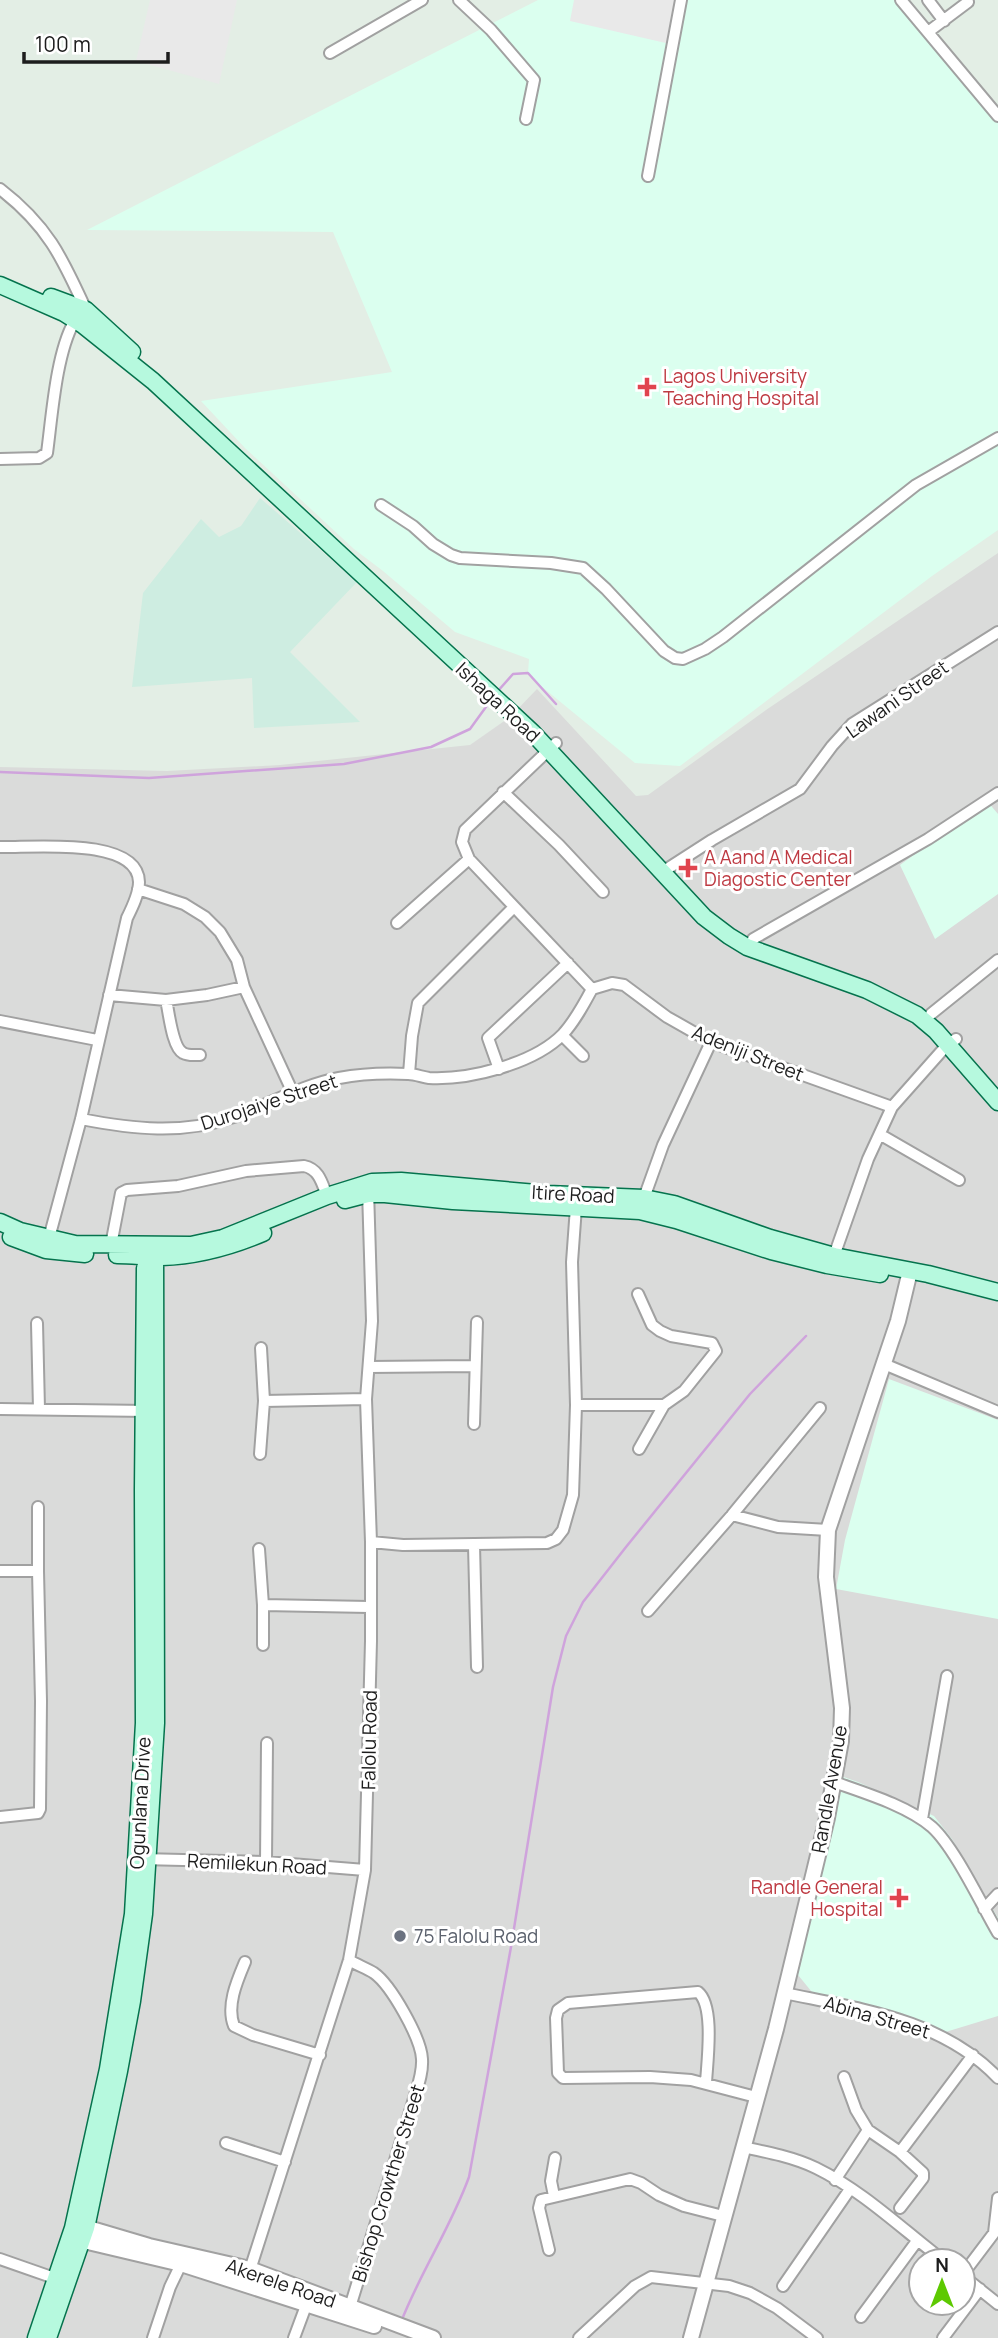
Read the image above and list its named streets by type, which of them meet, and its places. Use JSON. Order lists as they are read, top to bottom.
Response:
{
  "streets": {
    "main road": ["Ishaga Road", "Itire Road", "Ogunlana Drive"],
    "street": [
      "Lawani Street",
      "Adeniji Street",
      "Durojaiye Street",
      "Falolu Road",
      "Randle Avenue",
      "Remilekun Road",
      "Abina Street",
      "Bishop Crowther Street",
      "Akerele Road"
    ]
  },
  "crossings": [
    ["Lawani Street", "Ishaga Road"],
    ["Adeniji Street", "Durojaiye Street"],
    ["Itire Road", "Falolu Road"],
    ["Itire Road", "Randle Avenue"],
    ["Itire Road", "Ogunlana Drive"],
    ["Falolu Road", "Remilekun Road"],
    ["Falolu Road", "Bishop Crowther Street"],
    ["Falolu Road", "Akerele Road"],
    ["Randle Avenue", "Abina Street"],
    ["Ogunlana Drive", "Remilekun Road"],
    ["Ogunlana Drive", "Akerele Road"],
    ["Bishop Crowther Street", "Akerele Road"]
  ],
  "places": {
    "health": ["Lagos University Teaching Hospital", "A Aand A Medical Diagostic Center", "Randle General Hospital"],
    "other": ["75 Falolu Road"]
  },
  "scale_bar": "100 m",
  "north": "top"
}
